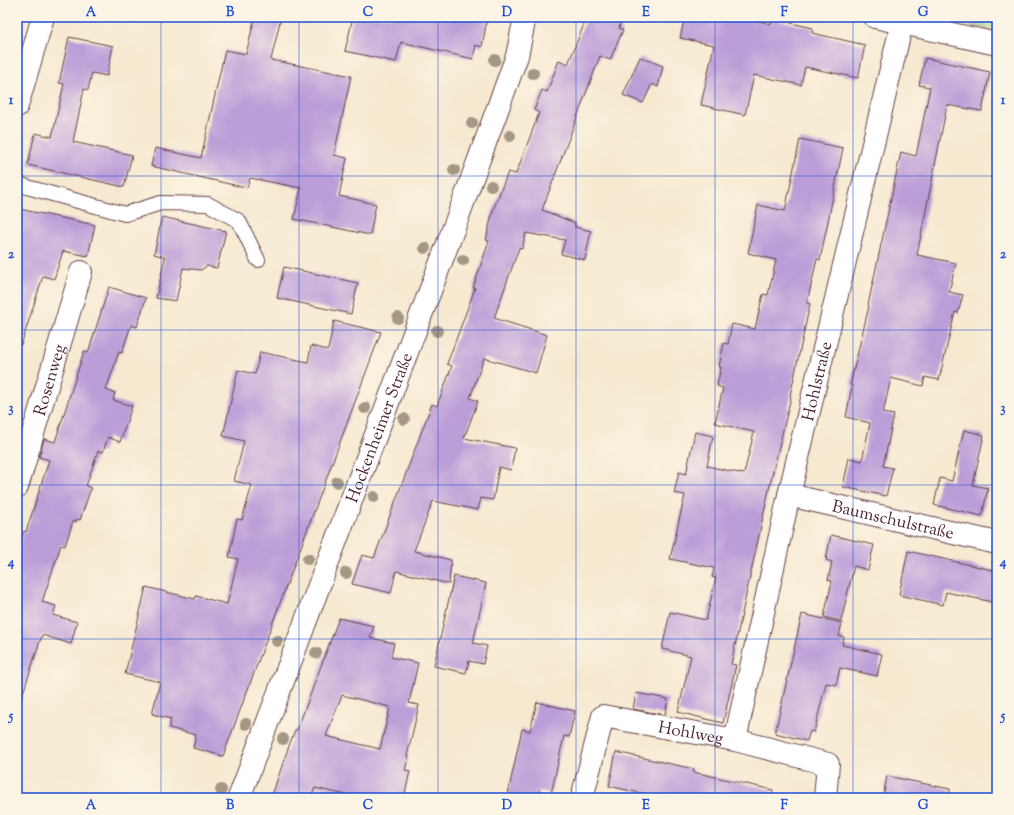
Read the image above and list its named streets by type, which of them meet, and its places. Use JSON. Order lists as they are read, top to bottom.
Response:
{
  "streets": {
    "street": [
      "Rosenweg",
      "Hohlstraße",
      "Hockenheimer Straße",
      "Baumschulstraße",
      "Hohlweg"
    ]
  },
  "crossings": [
    ["Hohlstraße", "Baumschulstraße"],
    ["Hohlstraße", "Hohlweg"]
  ],
  "grid": {
    "columns": [
      "A",
      "B",
      "C",
      "D",
      "E",
      "F",
      "G"
    ],
    "rows": [
      "1",
      "2",
      "3",
      "4",
      "5"
    ]
  }
}
